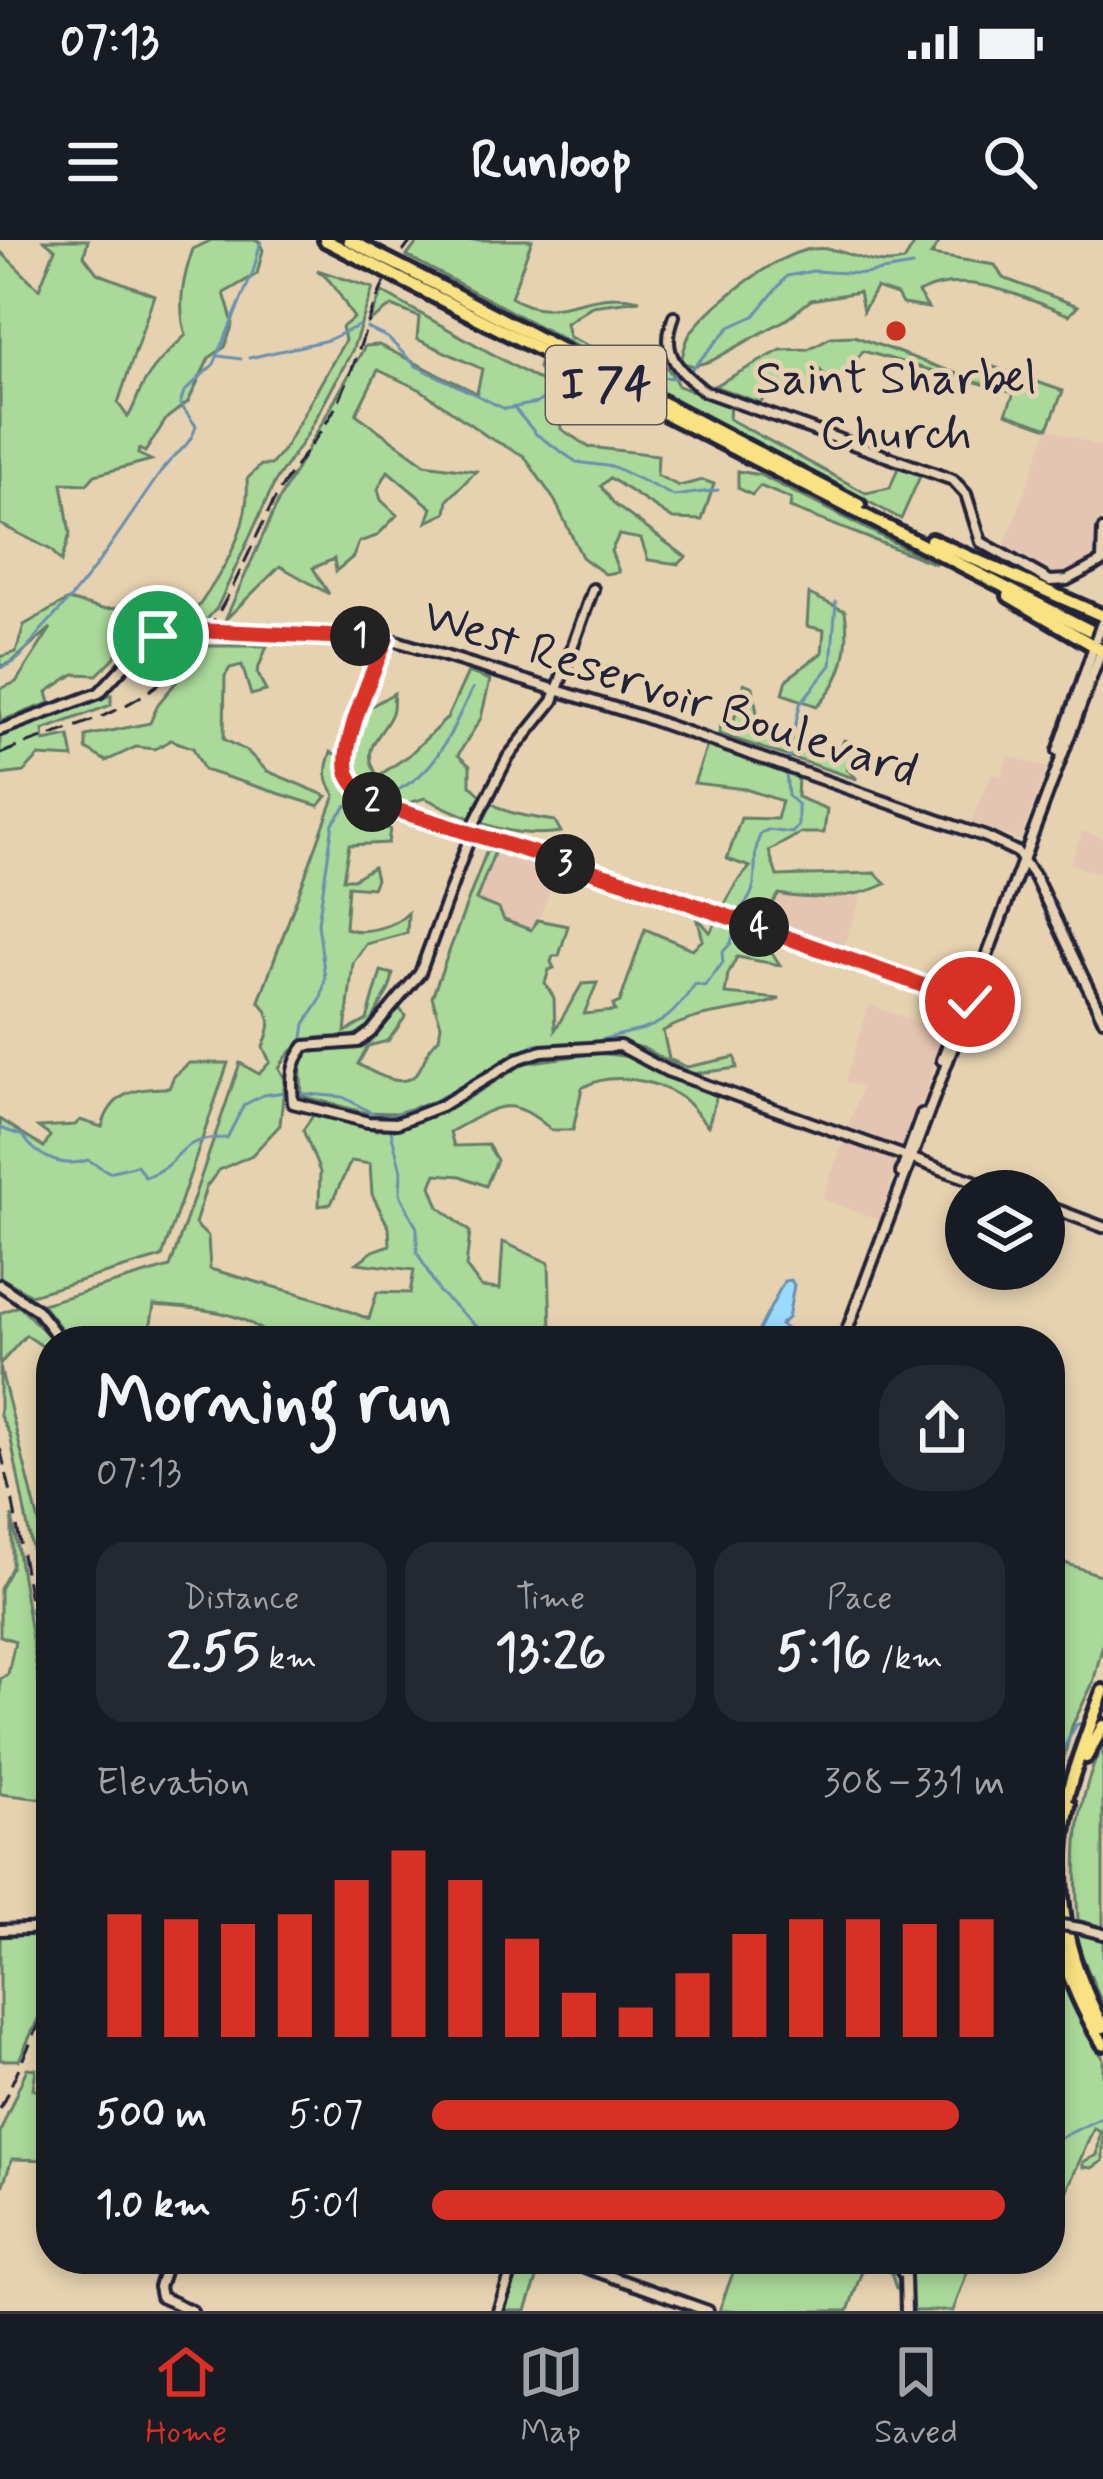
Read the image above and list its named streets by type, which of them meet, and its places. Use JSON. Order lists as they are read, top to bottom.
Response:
{
  "streets": {
    "highway": ["I 74"],
    "street": ["West Reservoir Boulevard"]
  },
  "places": ["Saint Sharbel Church"],
  "page": {
    "status": "07:13",
    "header": "Runloop",
    "pins": [
      "1",
      "2",
      "3",
      "4"
    ],
    "heading": ["Morning run", "07:13"],
    "stats": [
      ["Distance", "2.55 km"],
      ["Time", "13:26"],
      ["Pace", "5:16 /km"]
    ],
    "chart": ["Elevation", "308–331 m"],
    "list": [
      {
        "name": "500 m",
        "note": "5:07"
      },
      {
        "name": "1.0 km",
        "note": "5:01"
      }
    ],
    "tabs": ["Home", "Map", "Saved"]
  }
}
